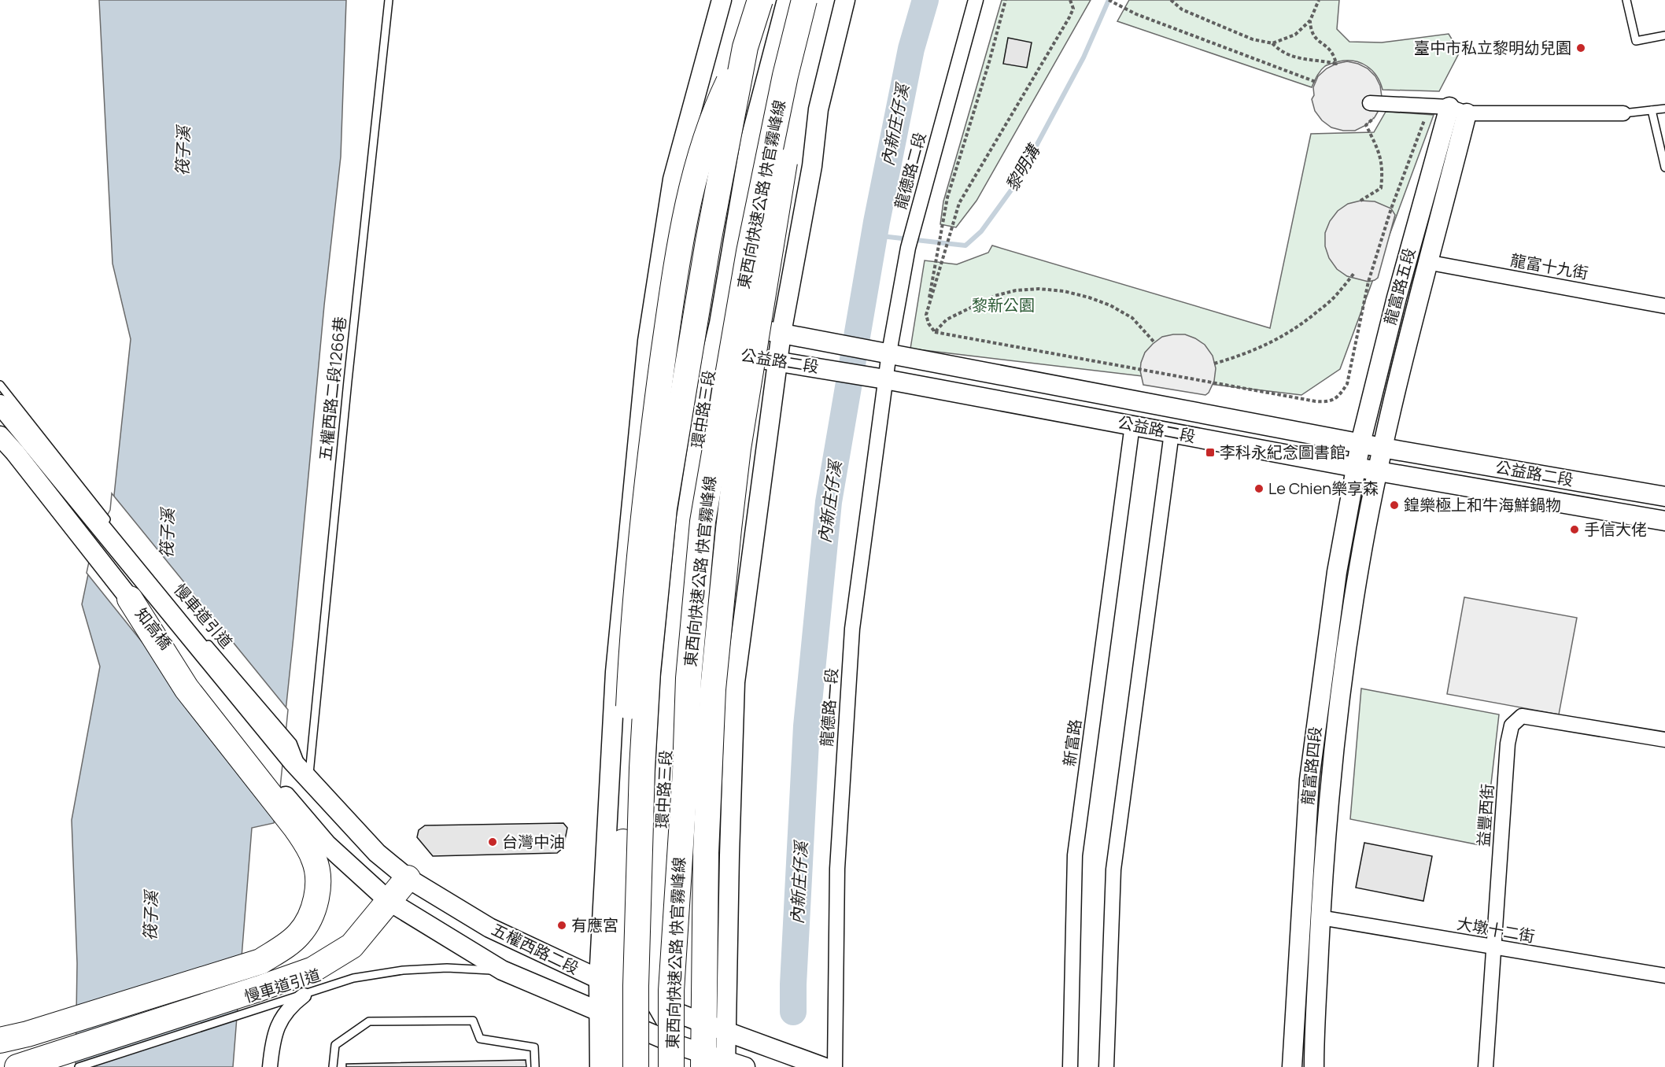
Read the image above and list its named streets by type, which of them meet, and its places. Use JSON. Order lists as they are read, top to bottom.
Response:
{
  "streets": {
    "highway": ["東西向快速公路 快官霧峰線"],
    "street": [
      "龍德路二段",
      "龍富十九街",
      "龍富路五段",
      "公益路二段",
      "環中路三段",
      "知高橋",
      "龍德路一段",
      "新富路",
      "龍富路四段",
      "益豐西街",
      "大墩十二街",
      "五權西路二段"
    ],
    "lane": ["五權西路二段1266巷", "慢車道引道"]
  },
  "crossings": [
    ["龍德路二段", "公益路二段"],
    ["龍德路二段", "龍德路一段"],
    ["東西向快速公路 快官霧峰線", "五權西路二段"],
    ["龍富十九街", "龍富路五段"],
    ["龍富路五段", "公益路二段"],
    ["龍富路五段", "龍富路四段"],
    ["公益路二段", "環中路三段"],
    ["公益路二段", "龍德路一段"],
    ["公益路二段", "新富路"],
    ["公益路二段", "龍富路四段"],
    ["五權西路二段1266巷", "五權西路二段"],
    ["環中路三段", "五權西路二段"],
    ["慢車道引道", "知高橋"],
    ["慢車道引道", "五權西路二段"],
    ["知高橋", "五權西路二段"],
    ["龍富路四段", "大墩十二街"],
    ["益豐西街", "大墩十二街"]
  ],
  "water": ["內新庄仔溪", "筏子溪", "黎明溝"],
  "parks": ["黎新公園"],
  "places": {
    "other": [
      "臺中市私立黎明幼兒園",
      "Le Chien樂享森",
      "鍠樂極上和牛海鮮鍋物",
      "手信大佬",
      "台灣中油",
      "有應宮"
    ],
    "transit": ["李科永紀念圖書館"]
  }
}
